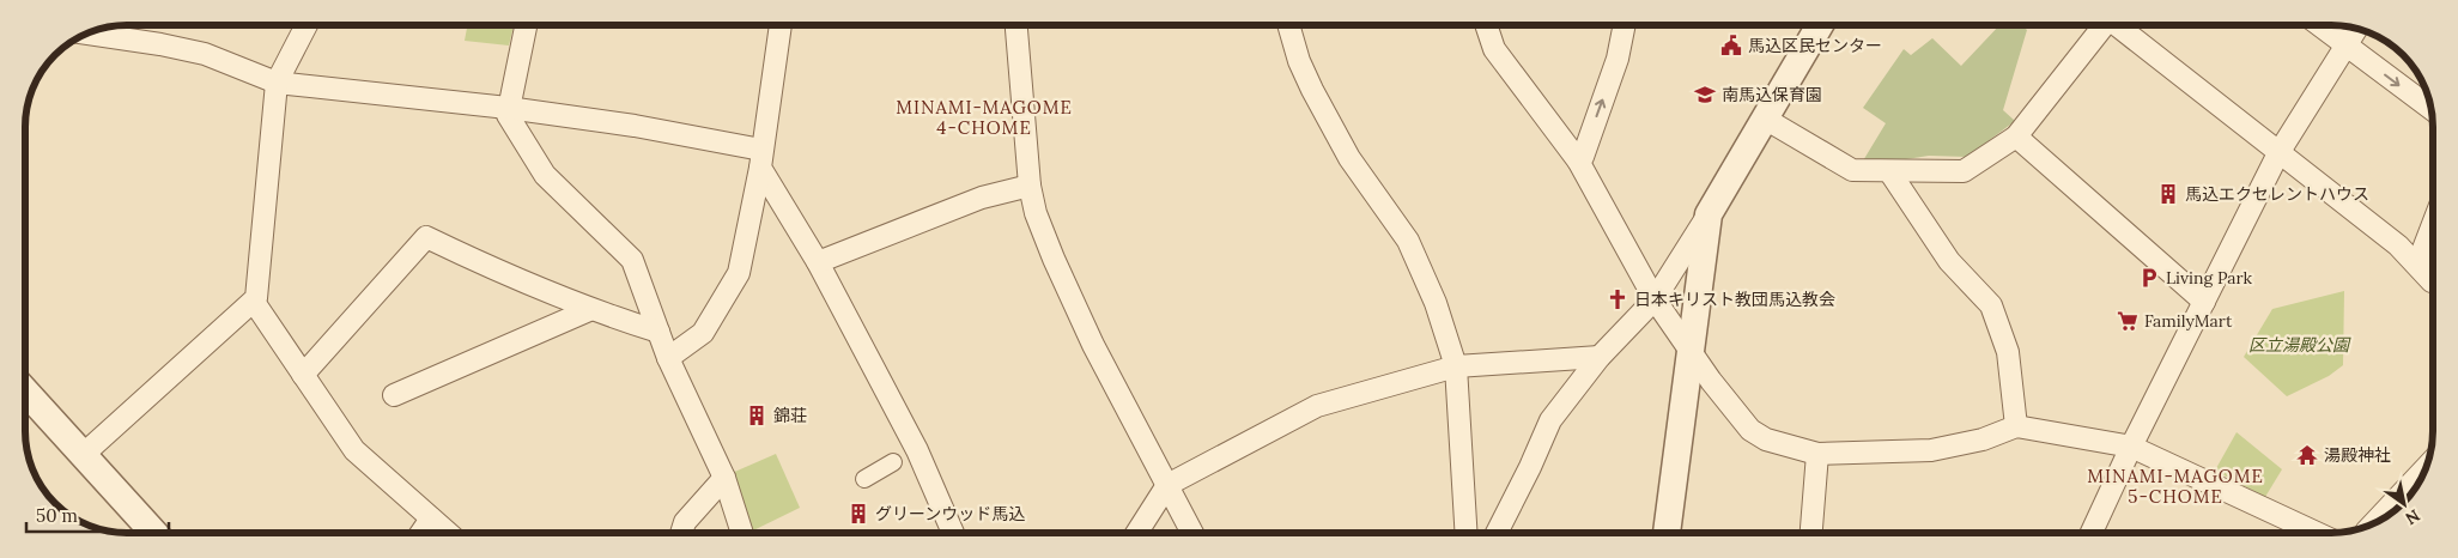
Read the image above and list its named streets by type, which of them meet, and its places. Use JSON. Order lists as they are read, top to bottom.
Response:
{
  "districts": ["MINAMI-MAGOME 4-CHOME", "MINAMI-MAGOME 5-CHOME"],
  "parks": ["区立湯殿公園"],
  "places": {
    "public building": ["馬込区民センター"],
    "school or university": ["南馬込保育園"],
    "building": ["馬込エクセレントハウス", "錦荘", "グリーンウッド馬込"],
    "parking": ["Living Park"],
    "church": ["日本キリスト教団馬込教会"],
    "supermarket": ["FamilyMart"],
    "temple": ["湯殿神社"]
  },
  "scale_bar": "50 m",
  "north": "bottom right"
}
